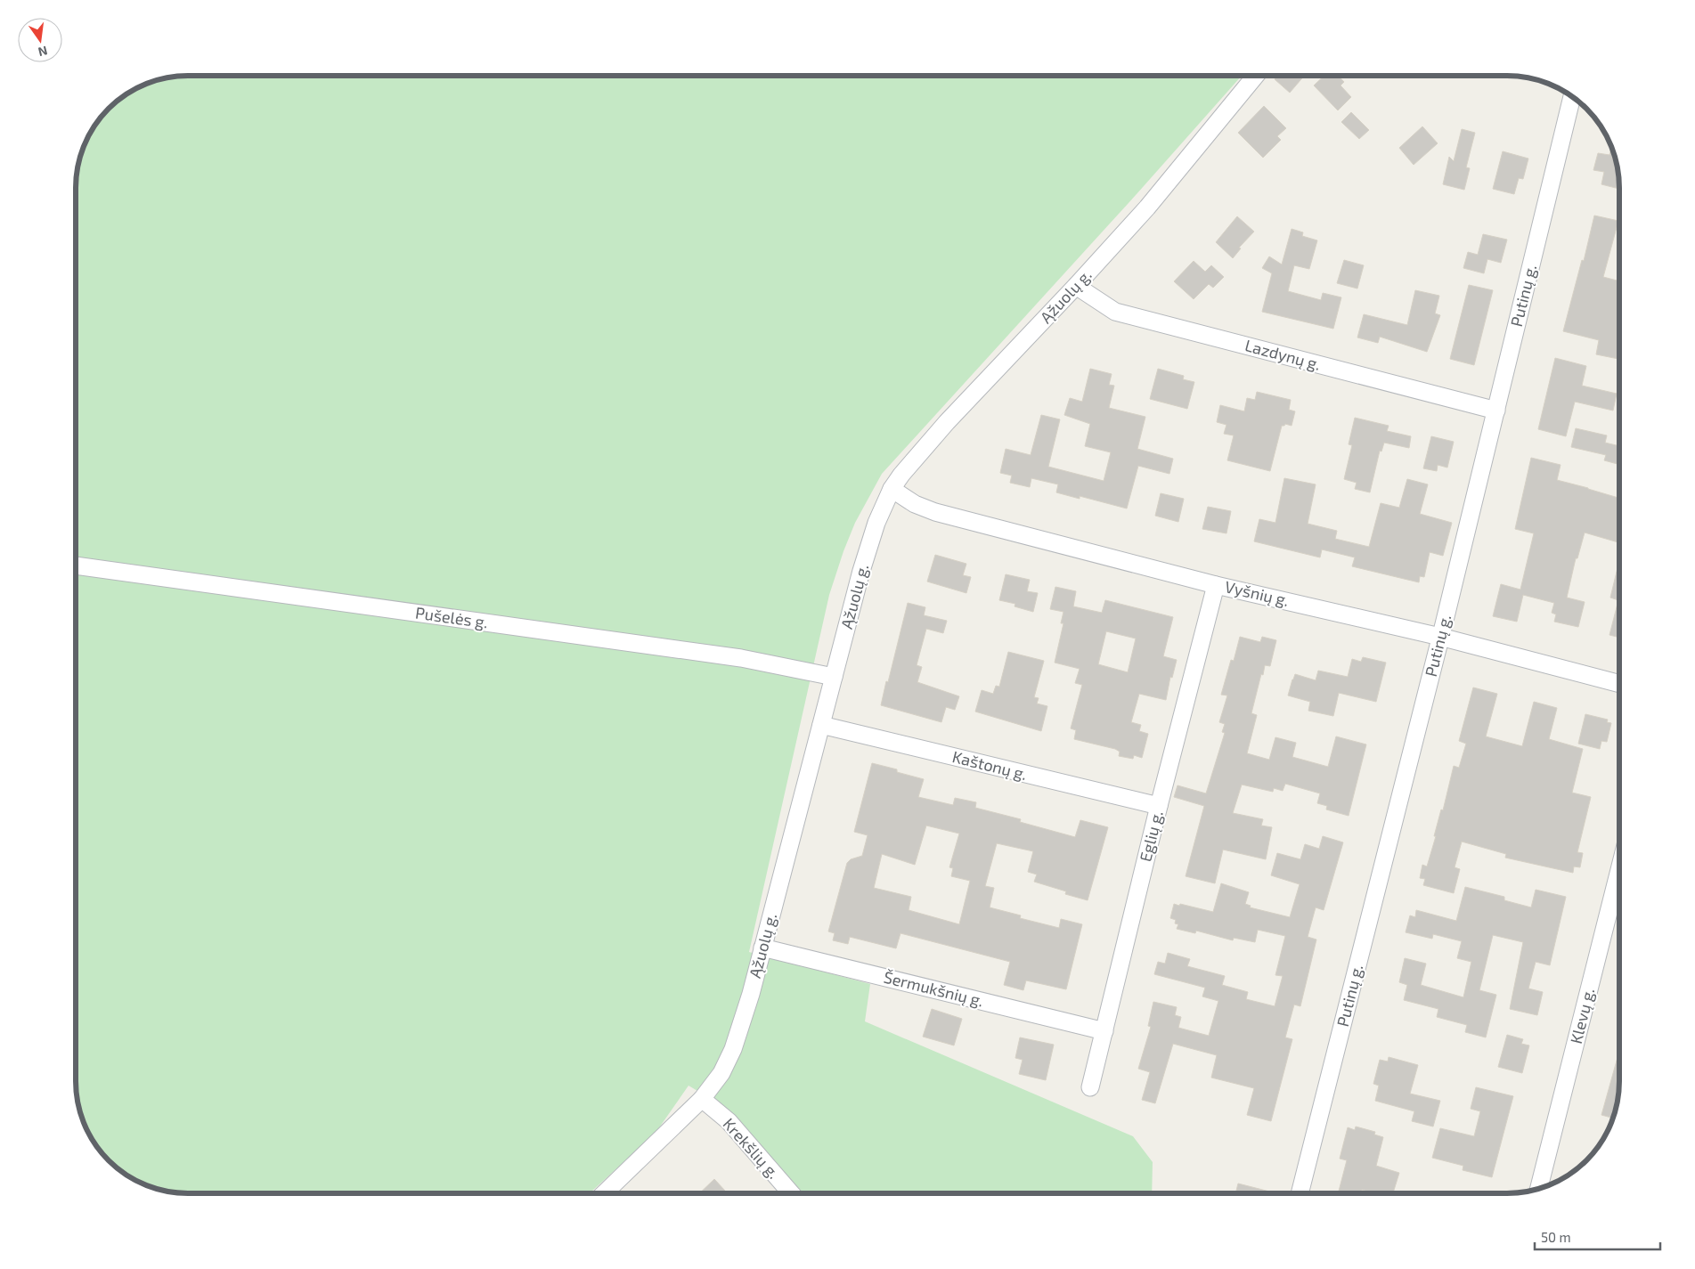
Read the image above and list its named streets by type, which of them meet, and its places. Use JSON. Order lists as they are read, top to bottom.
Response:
{
  "streets": {
    "street": [
      "Putinų g.",
      "Ąžuolų g.",
      "Lazdynų g.",
      "Vyšnių g.",
      "Pušelės g.",
      "Kaštonų g.",
      "Eglių g.",
      "Šermukšnių g.",
      "Klevų g.",
      "Krekšlių g."
    ]
  },
  "crossings": [
    ["Putinų g.", "Lazdynų g."],
    ["Putinų g.", "Vyšnių g."],
    ["Ąžuolų g.", "Lazdynų g."],
    ["Ąžuolų g.", "Vyšnių g."],
    ["Ąžuolų g.", "Pušelės g."],
    ["Ąžuolų g.", "Kaštonų g."],
    ["Ąžuolų g.", "Šermukšnių g."],
    ["Ąžuolų g.", "Krekšlių g."],
    ["Vyšnių g.", "Eglių g."],
    ["Kaštonų g.", "Eglių g."],
    ["Eglių g.", "Šermukšnių g."]
  ],
  "scale_bar": "50 m",
  "north": "bottom"
}
